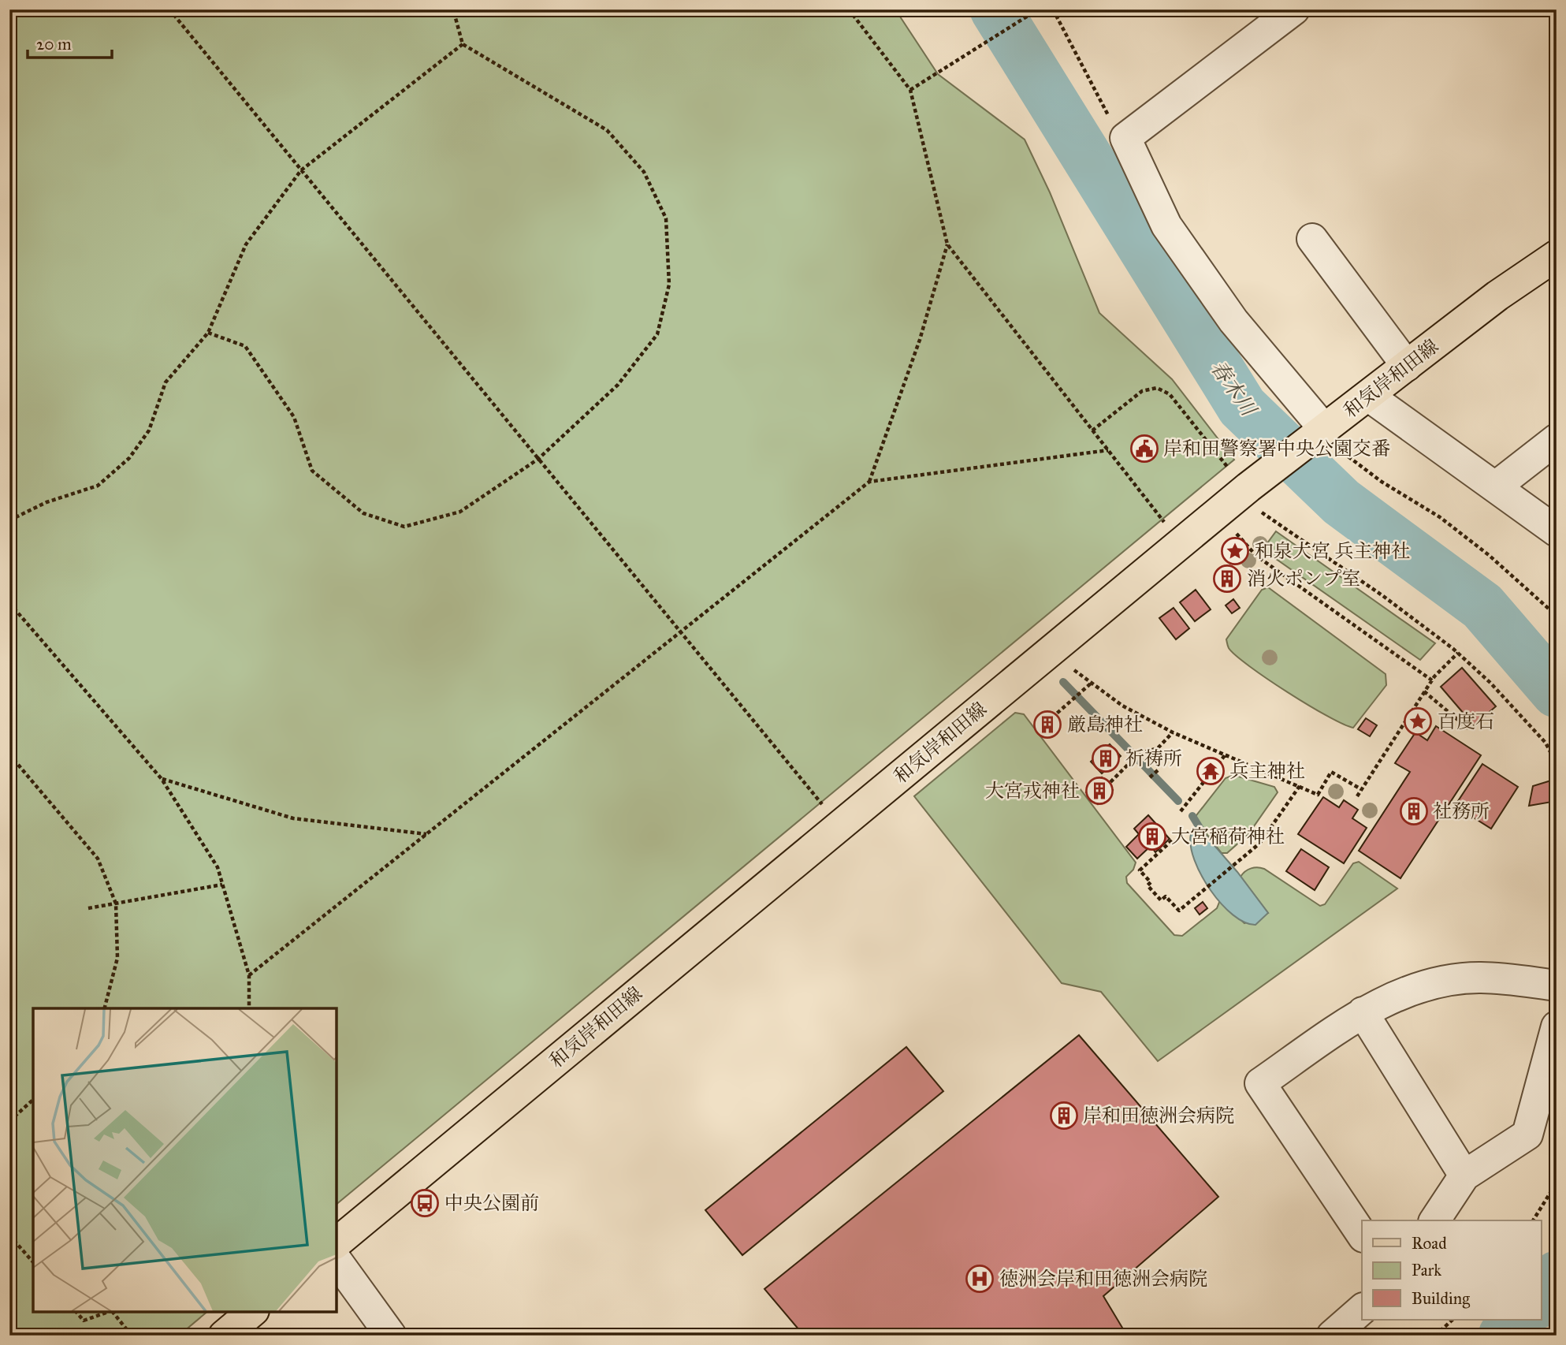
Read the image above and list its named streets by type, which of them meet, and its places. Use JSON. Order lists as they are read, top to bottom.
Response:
{
  "streets": {
    "main road": ["和気岸和田線"]
  },
  "water": ["春木川"],
  "places": {
    "public building": ["岸和田警察署中央公園交番"],
    "place": ["和泉大宮 兵主神社", "百度石"],
    "building": [
      "消火ポンプ室",
      "厳島神社",
      "祈祷所",
      "大宮戎神社",
      "社務所",
      "大宮稲荷神社",
      "岸和田徳洲会病院"
    ],
    "temple": ["兵主神社"],
    "bus stop": ["中央公園前"],
    "hospital": ["徳洲会岸和田徳洲会病院"]
  },
  "legend": ["Road", "Park", "Building"],
  "scale_bar": "20 m"
}
